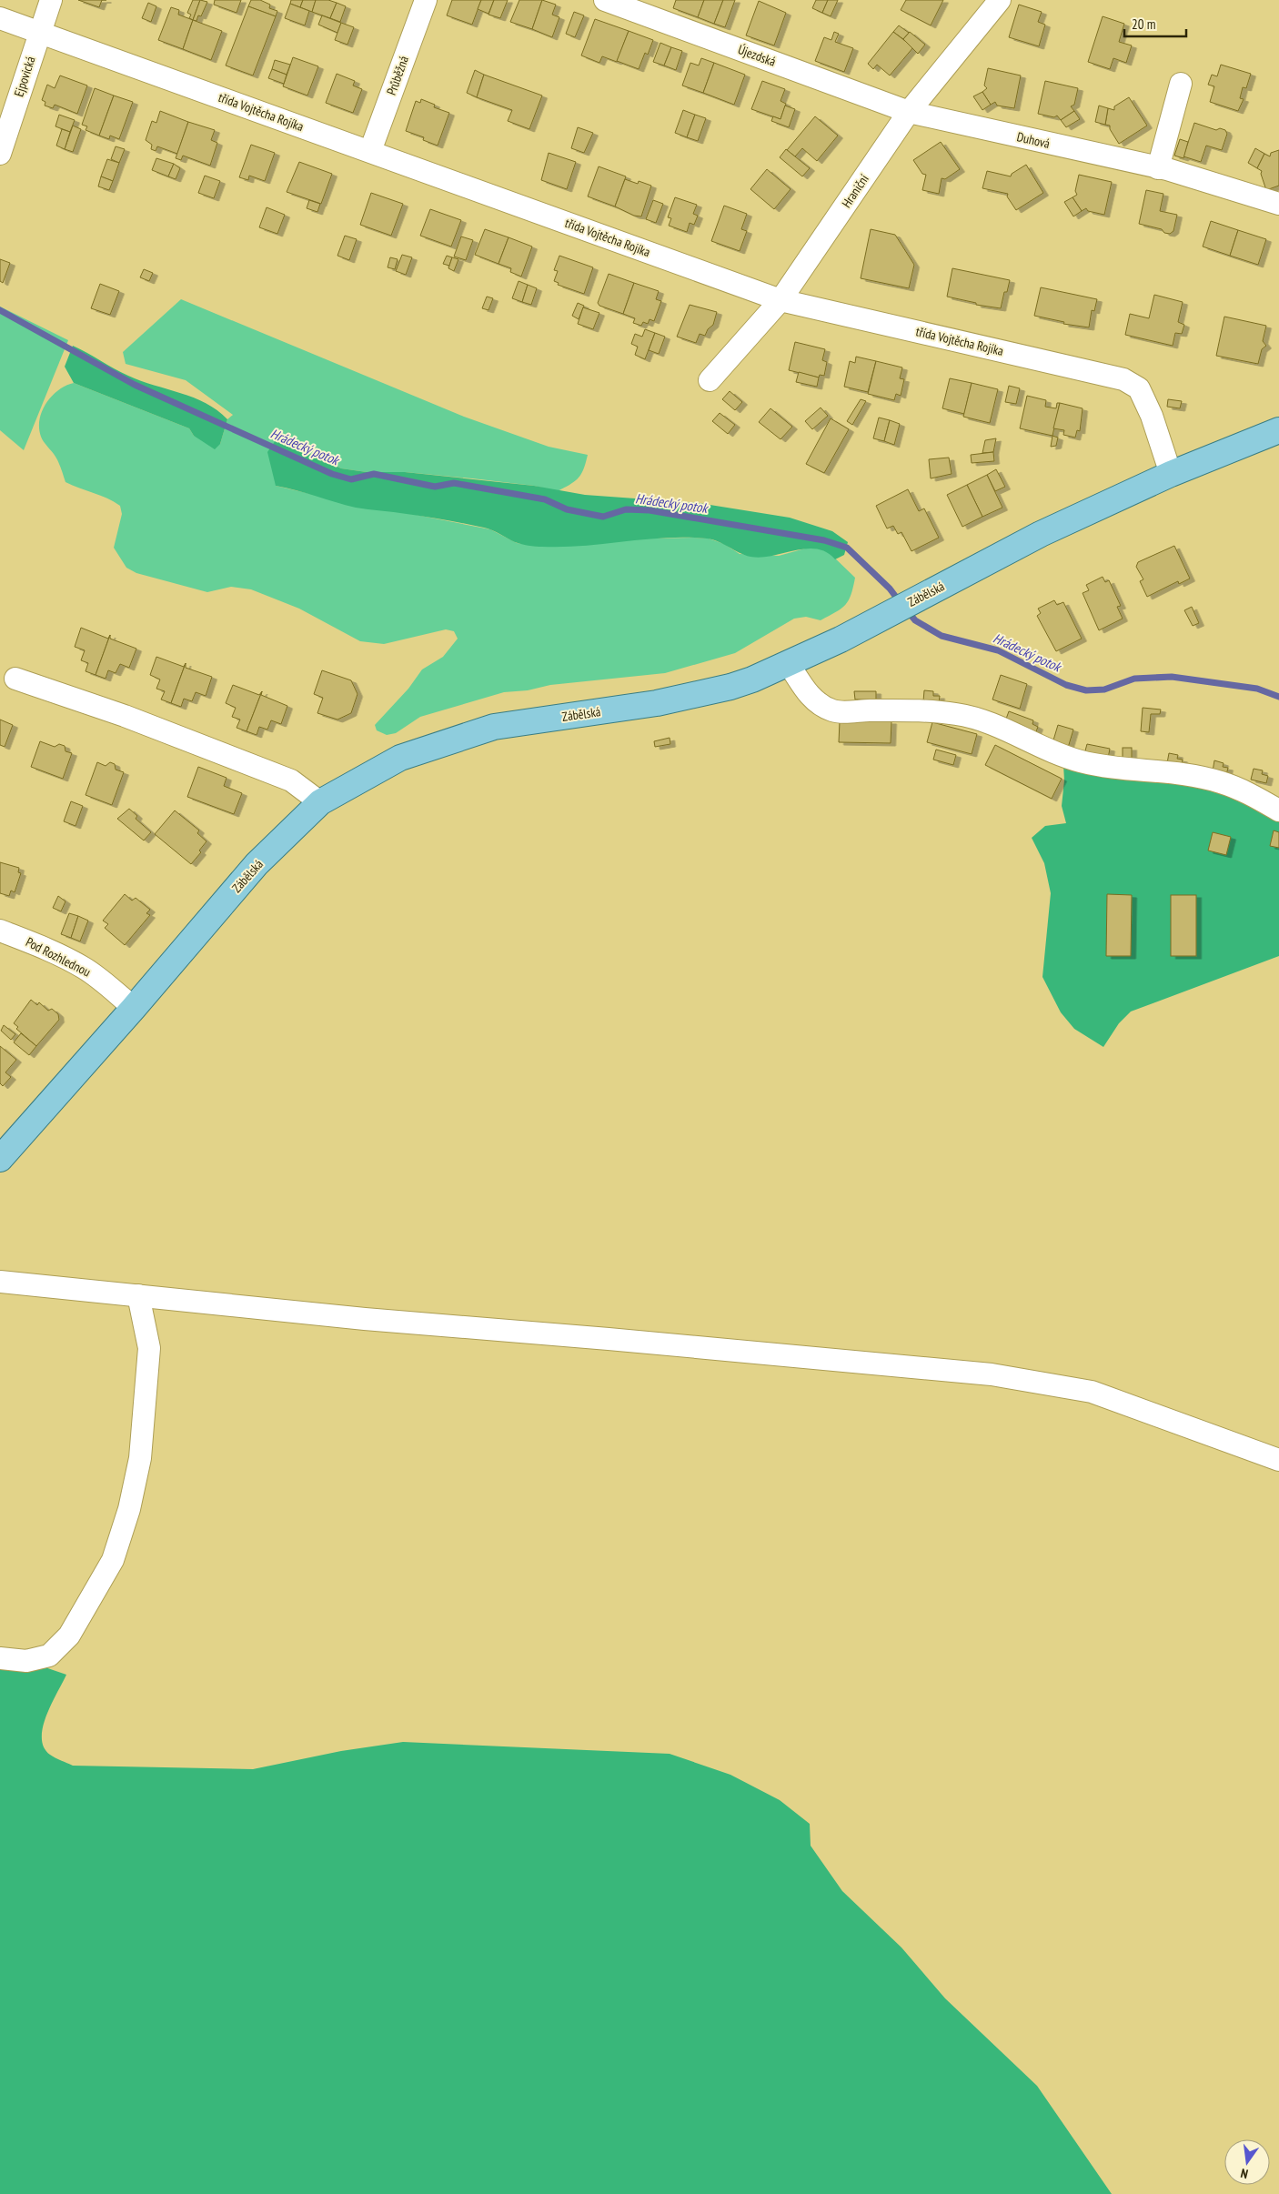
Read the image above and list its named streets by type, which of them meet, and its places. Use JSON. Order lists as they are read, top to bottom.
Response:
{
  "streets": {
    "main road": ["Zábělská"],
    "street": [
      "Újezdská",
      "Průběžná",
      "Ejpovická",
      "třída Vojtěcha Rojíka",
      "Duhová",
      "Hraniční",
      "Pod Rozhlednou"
    ]
  },
  "crossings": [
    ["Újezdská", "Duhová"],
    ["Újezdská", "Hraniční"],
    ["Průběžná", "třída Vojtěcha Rojíka"],
    ["Ejpovická", "třída Vojtěcha Rojíka"],
    ["třída Vojtěcha Rojíka", "Hraniční"],
    ["třída Vojtěcha Rojíka", "Zábělská"],
    ["Duhová", "Hraniční"],
    ["Zábělská", "Pod Rozhlednou"]
  ],
  "water": ["Hrádecký potok"],
  "scale_bar": "20 m",
  "north": "bottom"
}
